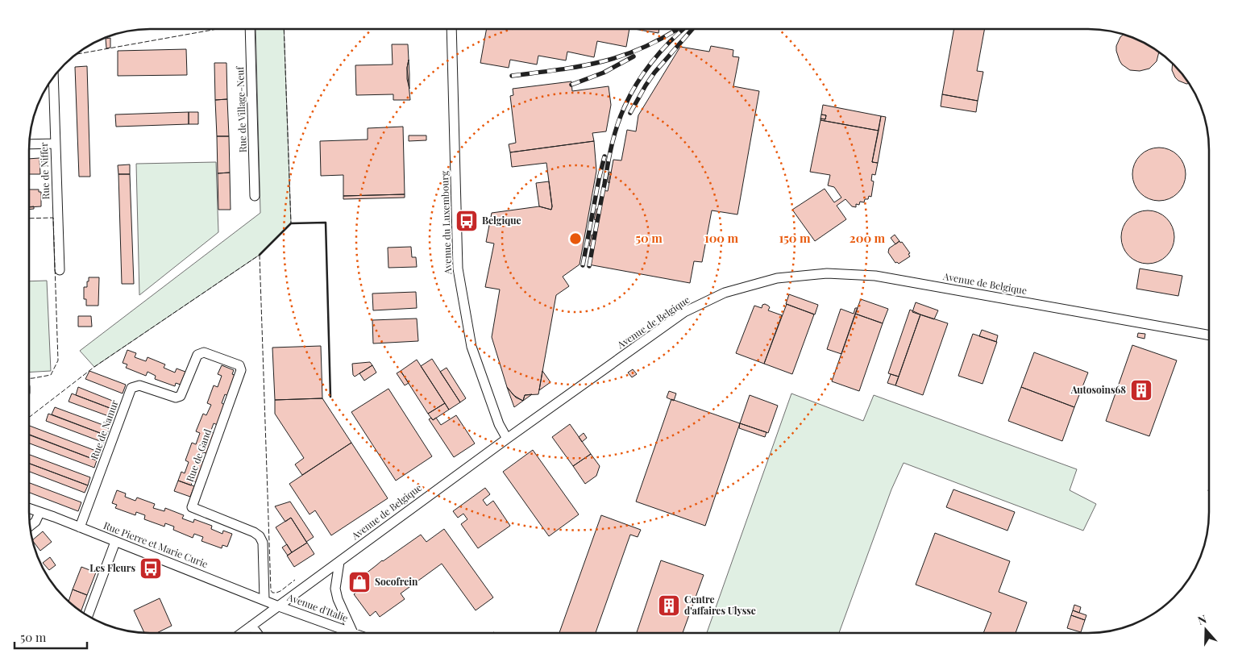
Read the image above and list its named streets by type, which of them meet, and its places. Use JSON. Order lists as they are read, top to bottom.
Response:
{
  "streets": {
    "street": [
      "Rue de Village-Neuf",
      "Rue de Niffer",
      "Avenue du Luxembourg",
      "Avenue de Belgique",
      "Rue de Namur",
      "Rue de Gand",
      "Rue Pierre et Marie Curie",
      "Avenue d'Italie"
    ]
  },
  "crossings": [
    ["Avenue du Luxembourg", "Avenue de Belgique"],
    ["Avenue de Belgique", "Rue Pierre et Marie Curie"],
    ["Avenue de Belgique", "Avenue d'Italie"],
    ["Rue de Namur", "Rue de Gand"],
    ["Rue de Namur", "Rue Pierre et Marie Curie"],
    ["Rue de Gand", "Rue Pierre et Marie Curie"],
    ["Rue Pierre et Marie Curie", "Avenue d'Italie"]
  ],
  "places": {
    "bus stop": ["Belgique", "Les Fleurs"],
    "building": ["Autosoins68", "Centre d'affaires Ulysse"],
    "shop": ["Socofrein"]
  },
  "scale_bar": "50 m",
  "north": "top",
  "rings": [
    "50 m",
    "100 m",
    "150 m",
    "200 m"
  ]
}
